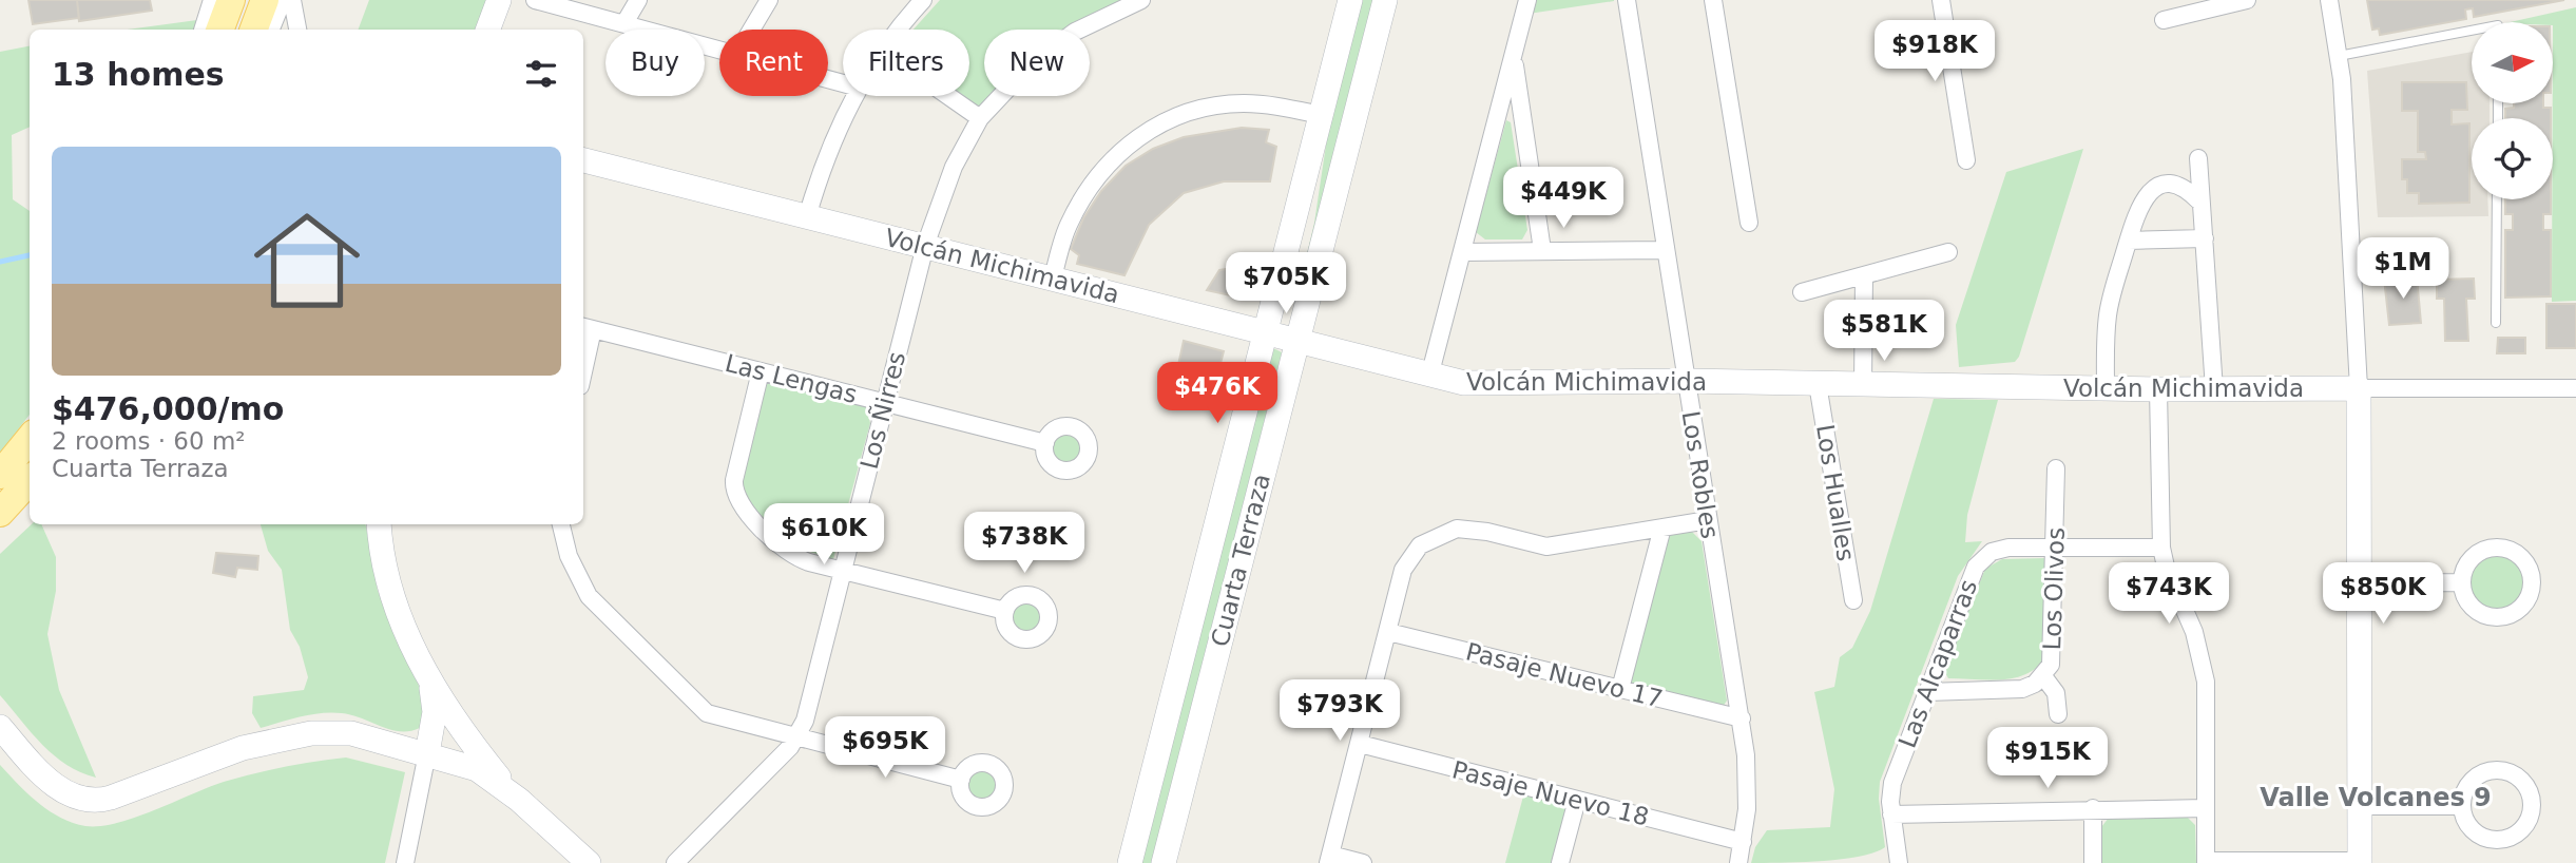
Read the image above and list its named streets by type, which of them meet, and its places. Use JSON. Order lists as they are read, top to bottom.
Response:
{
  "streets": {
    "street": [
      "Volcán Michimavida",
      "Las Lengas",
      "Los Ñirres",
      "Los Robles",
      "Los Hualles",
      "Cuarta Terraza",
      "Los Olivos",
      "Las Alcaparras",
      "Pasaje Nuevo 17",
      "Pasaje Nuevo 18"
    ]
  },
  "crossings": [
    ["Volcán Michimavida", "Los Ñirres"],
    ["Volcán Michimavida", "Los Robles"],
    ["Volcán Michimavida", "Los Hualles"],
    ["Volcán Michimavida", "Cuarta Terraza"],
    ["Las Lengas", "Los Ñirres"],
    ["Los Robles", "Pasaje Nuevo 17"],
    ["Los Robles", "Pasaje Nuevo 18"],
    ["Los Olivos", "Las Alcaparras"]
  ],
  "districts": ["Valle Volcanes 9"],
  "north": "right",
  "page": {
    "price": [
      "$918K",
      "$449K",
      "$1M",
      "$705K",
      "$581K",
      "$476K",
      "$610K",
      "$738K",
      "$743K",
      "$850K",
      "$793K",
      "$695K",
      "$915K"
    ],
    "chip": [
      "Buy",
      "Rent",
      "Filters",
      "New"
    ],
    "heading": "13 homes",
    "list": [
      {
        "name": "$476,000/mo",
        "note": "2 rooms · 60 m² · Cuarta Terraza"
      }
    ]
  }
}
